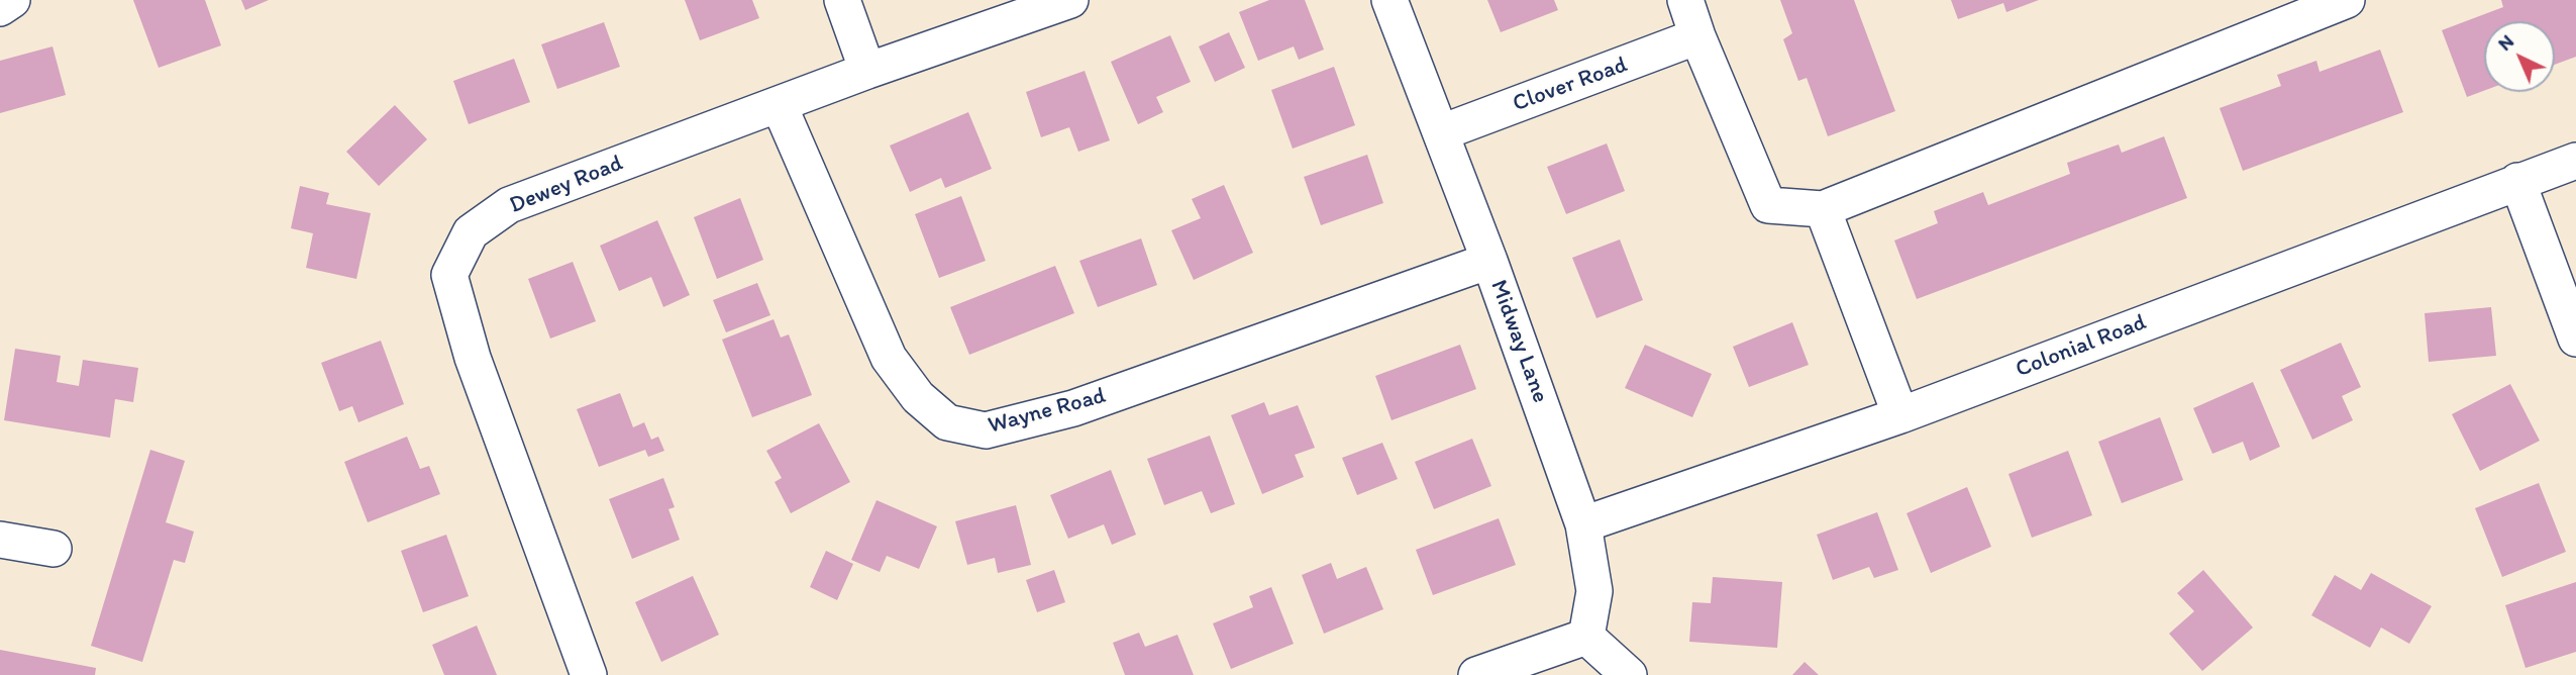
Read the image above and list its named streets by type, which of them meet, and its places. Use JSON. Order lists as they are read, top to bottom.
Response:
{
  "streets": {
    "street": [
      "Clover Road",
      "Dewey Road",
      "Midway Lane",
      "Colonial Road",
      "Wayne Road"
    ]
  },
  "crossings": [
    ["Clover Road", "Midway Lane"],
    ["Dewey Road", "Wayne Road"],
    ["Midway Lane", "Colonial Road"],
    ["Midway Lane", "Wayne Road"]
  ],
  "north": "top left"
}
